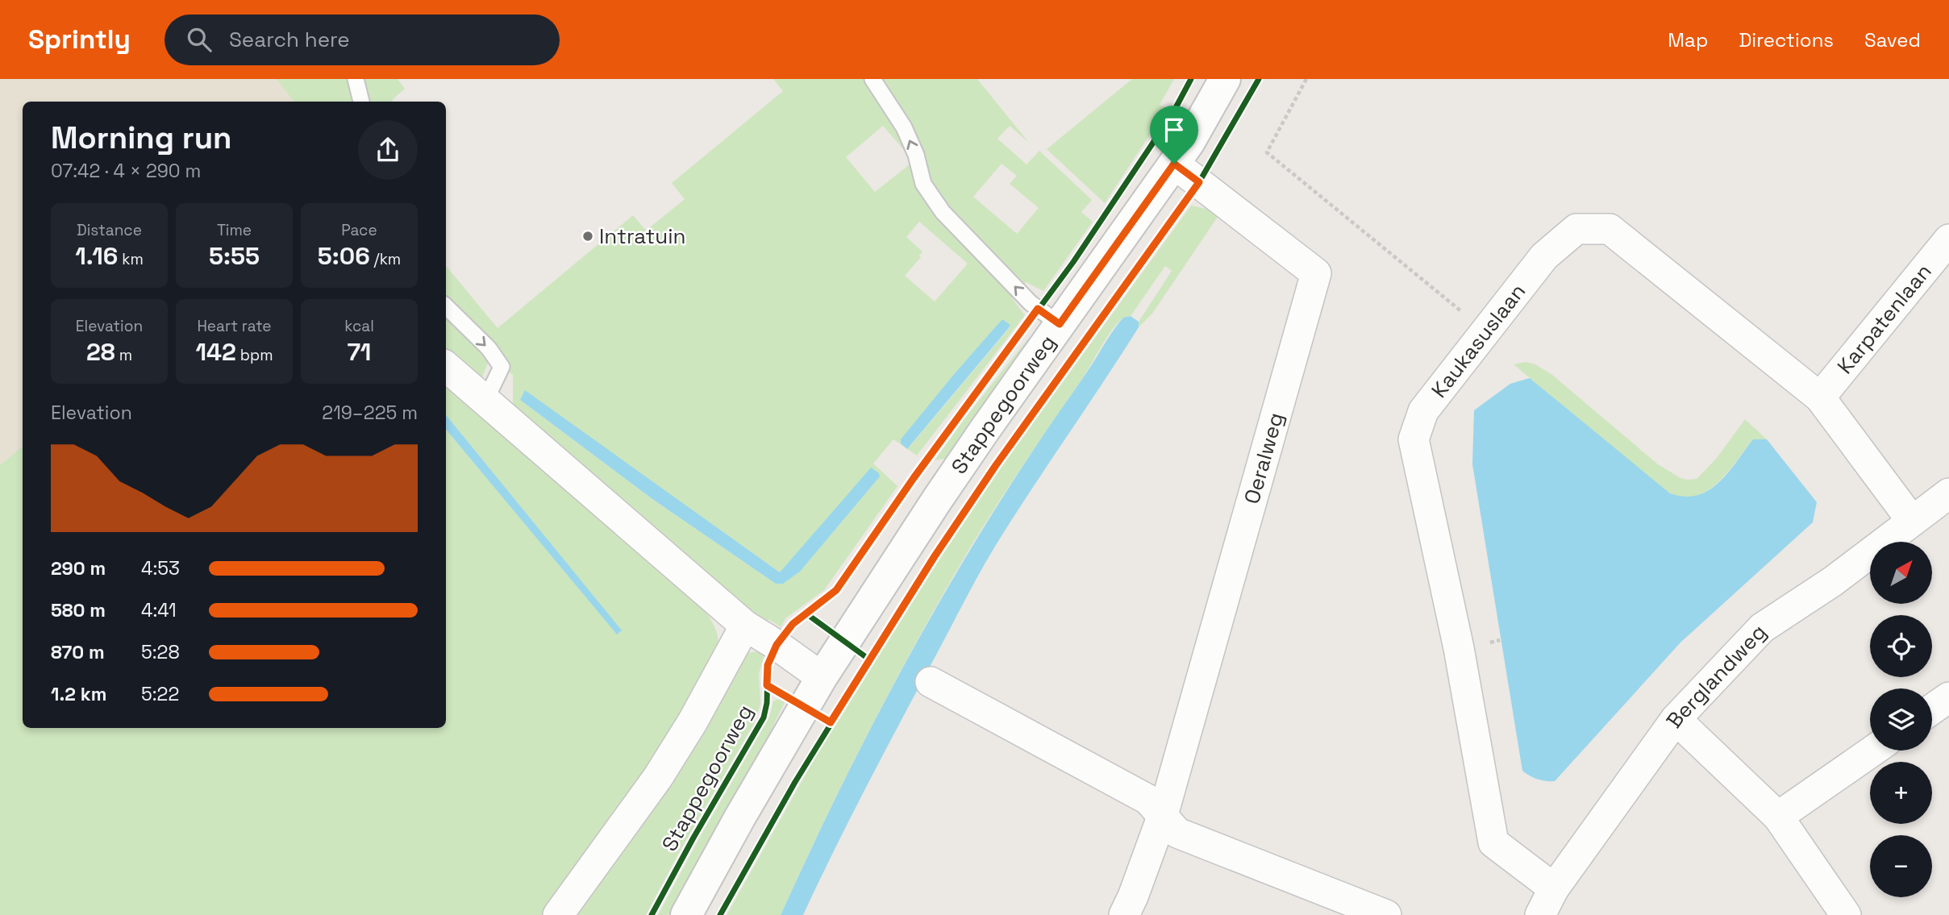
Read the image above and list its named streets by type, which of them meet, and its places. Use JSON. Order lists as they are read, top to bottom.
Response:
{
  "streets": {
    "street": [
      "Karpatenlaan",
      "Kaukasuslaan",
      "Stappegoorweg",
      "Oeralweg",
      "Berglandweg"
    ]
  },
  "crossings": [
    ["Karpatenlaan", "Kaukasuslaan"],
    ["Kaukasuslaan", "Berglandweg"],
    ["Stappegoorweg", "Oeralweg"]
  ],
  "places": ["Intratuin"],
  "north": "top right",
  "page": {
    "header": "Sprintly",
    "search": "Search here",
    "nav": ["Map", "Directions", "Saved"],
    "heading": ["Morning run", "07:42 · 4 × 290 m"],
    "stats": [
      ["Distance", "1.16 km"],
      ["Time", "5:55"],
      ["Pace", "5:06 /km"],
      ["Elevation", "28 m"],
      ["Heart rate", "142 bpm"],
      ["kcal", "71"]
    ],
    "chart": ["Elevation", "219–225 m"],
    "map_buttons": ["+", "−"],
    "list": [
      {
        "name": "290 m",
        "note": "4:53"
      },
      {
        "name": "580 m",
        "note": "4:41"
      },
      {
        "name": "870 m",
        "note": "5:28"
      },
      {
        "name": "1.2 km",
        "note": "5:22"
      }
    ]
  }
}
